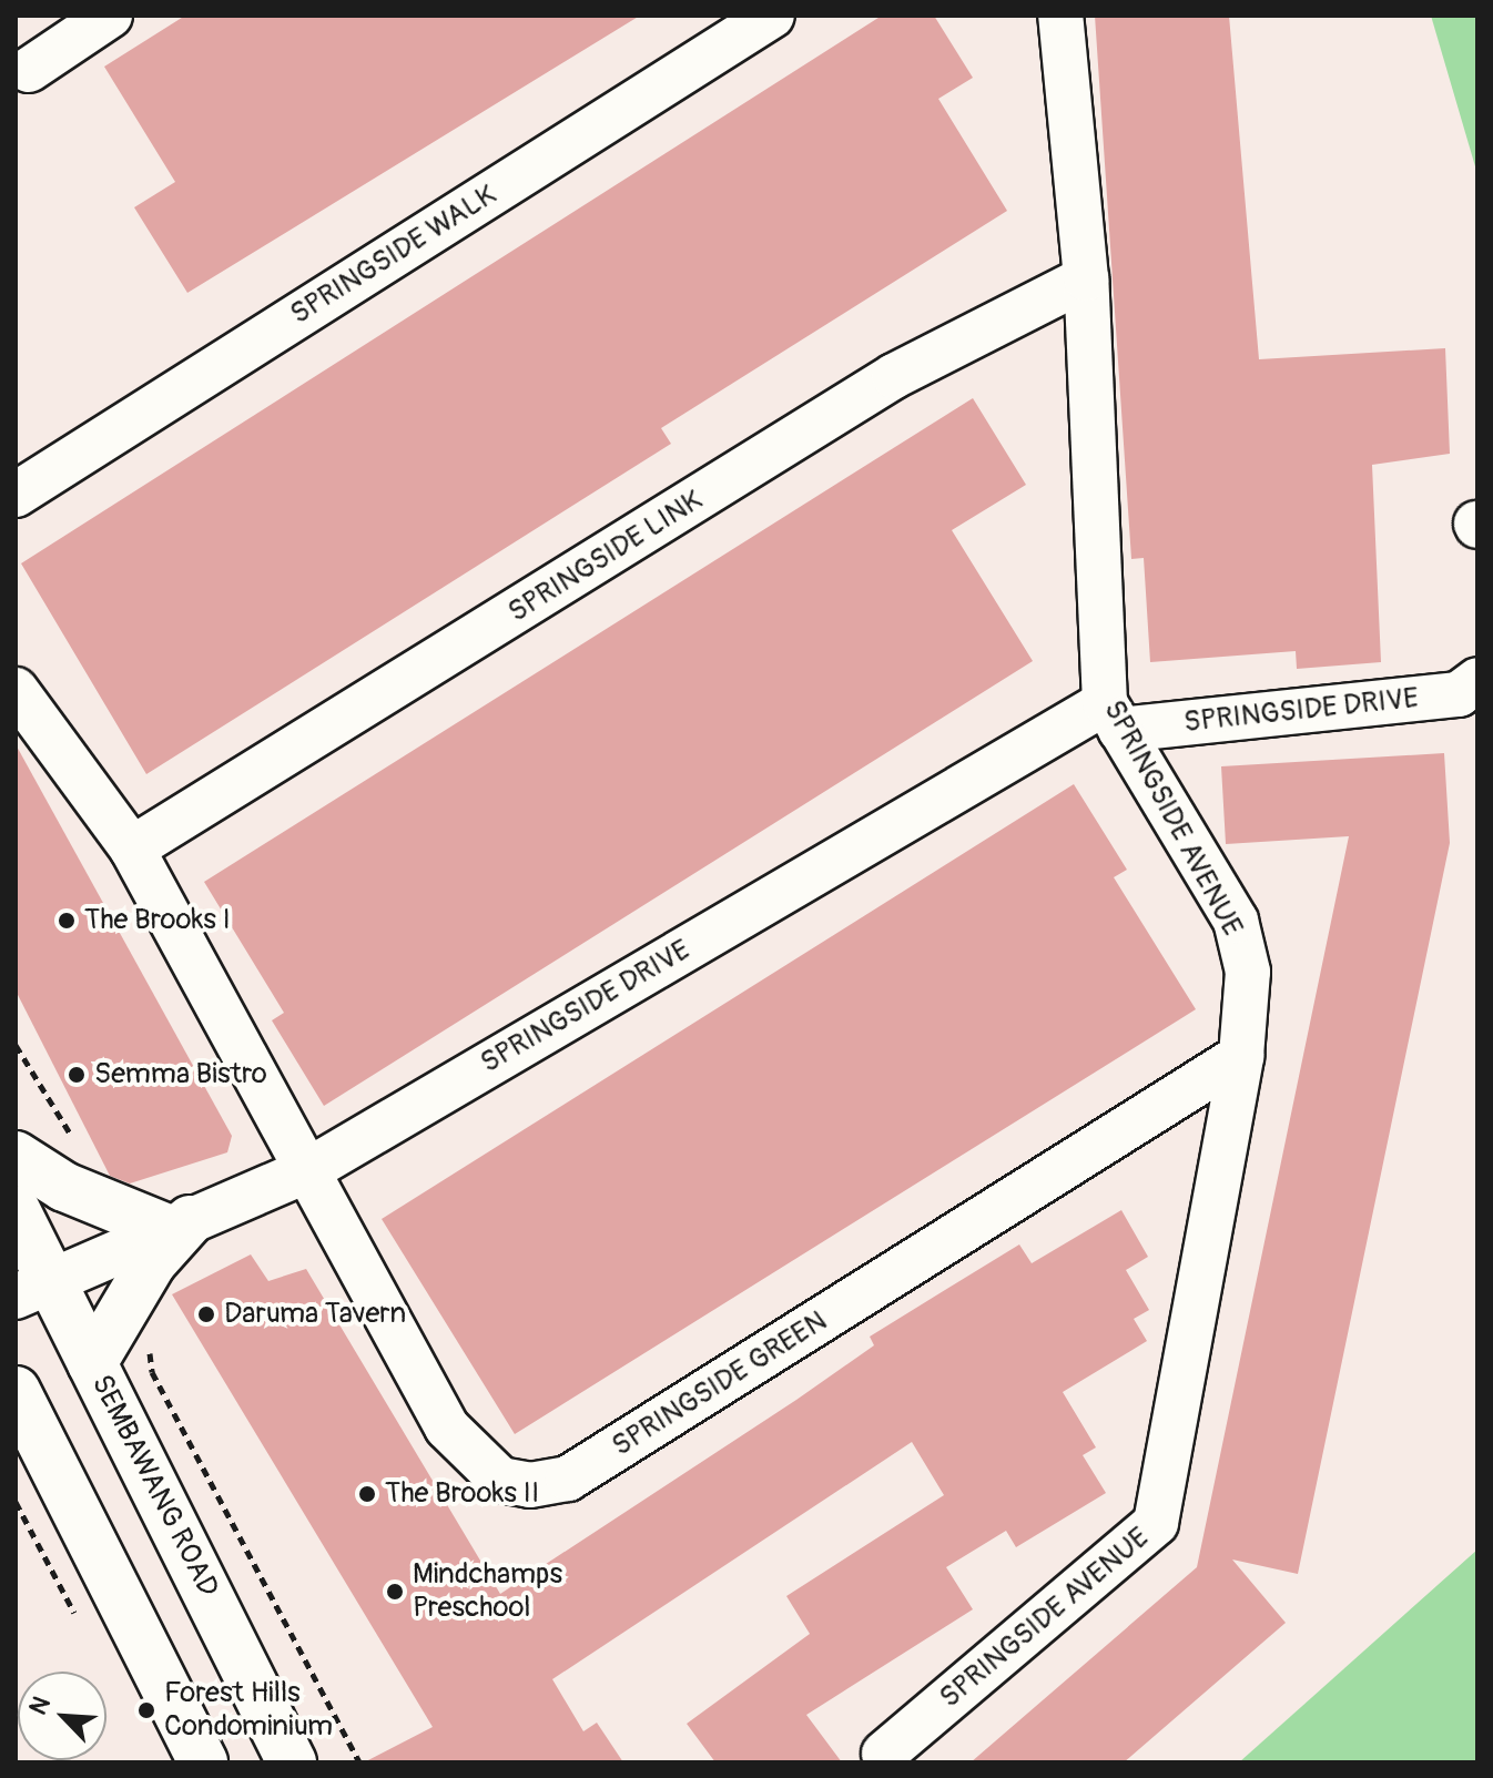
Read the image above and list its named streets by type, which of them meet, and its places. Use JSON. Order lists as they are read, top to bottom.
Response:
{
  "streets": {
    "main road": ["SEMBAWANG ROAD"],
    "street": [
      "SPRINGSIDE WALK",
      "SPRINGSIDE LINK",
      "SPRINGSIDE DRIVE",
      "SPRINGSIDE AVENUE",
      "SPRINGSIDE GREEN"
    ]
  },
  "crossings": [
    ["SPRINGSIDE LINK", "SPRINGSIDE AVENUE"],
    ["SPRINGSIDE DRIVE", "SPRINGSIDE AVENUE"],
    ["SPRINGSIDE DRIVE", "SPRINGSIDE GREEN"],
    ["SPRINGSIDE DRIVE", "SEMBAWANG ROAD"],
    ["SPRINGSIDE AVENUE", "SPRINGSIDE GREEN"]
  ],
  "places": [
    "The Brooks I",
    "Semma Bistro",
    "Daruma Tavern",
    "The Brooks II",
    "Mindchamps Preschool",
    "Forest Hills Condominium"
  ],
  "north": "top left"
}
